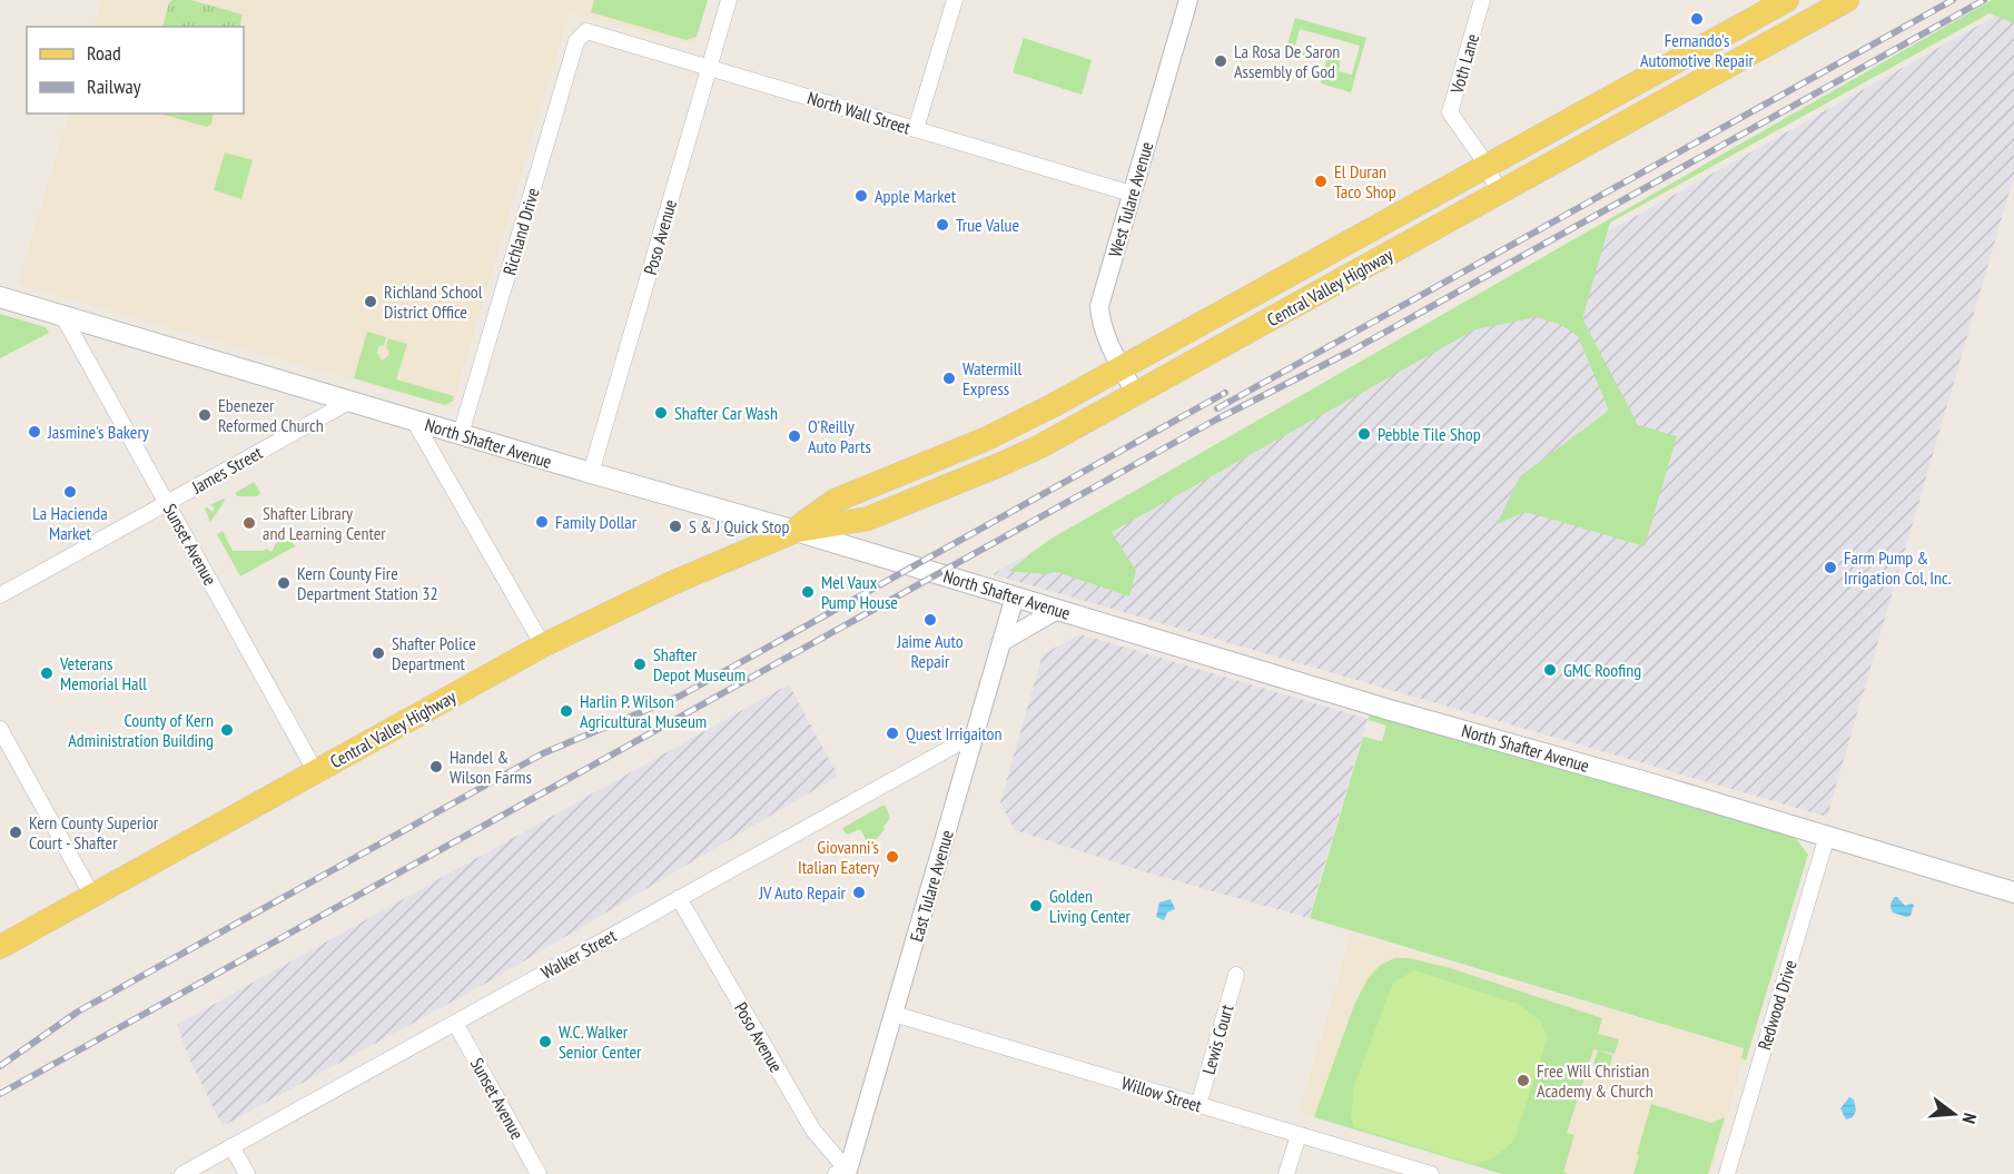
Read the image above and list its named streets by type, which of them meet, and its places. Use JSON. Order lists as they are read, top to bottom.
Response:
{
  "streets": {
    "main road": ["Central Valley Highway", "North Shafter Avenue"],
    "street": [
      "Voth Lane",
      "North Wall Street",
      "West Tulare Avenue",
      "Richland Drive",
      "Poso Avenue",
      "James Street",
      "Sunset Avenue",
      "East Tulare Avenue",
      "Walker Street",
      "Redwood Drive",
      "Lewis Court",
      "Willow Street"
    ]
  },
  "crossings": [
    ["Voth Lane", "Central Valley Highway"],
    ["North Wall Street", "West Tulare Avenue"],
    ["North Wall Street", "Richland Drive"],
    ["North Wall Street", "Poso Avenue"],
    ["West Tulare Avenue", "Central Valley Highway"],
    ["Richland Drive", "North Shafter Avenue"],
    ["Poso Avenue", "North Shafter Avenue"],
    ["Poso Avenue", "East Tulare Avenue"],
    ["Poso Avenue", "Walker Street"],
    ["Central Valley Highway", "North Shafter Avenue"],
    ["Central Valley Highway", "Sunset Avenue"],
    ["North Shafter Avenue", "James Street"],
    ["North Shafter Avenue", "Sunset Avenue"],
    ["North Shafter Avenue", "East Tulare Avenue"],
    ["North Shafter Avenue", "Redwood Drive"],
    ["James Street", "Sunset Avenue"],
    ["Sunset Avenue", "Walker Street"],
    ["East Tulare Avenue", "Walker Street"],
    ["East Tulare Avenue", "Willow Street"],
    ["Lewis Court", "Willow Street"]
  ],
  "places": [
    "Fernando's Automotive Repair",
    "La Rosa De Saron Assembly of God",
    "El Duran Taco Shop",
    "Apple Market",
    "True Value",
    "Richland School District Office",
    "Watermill Express",
    "Shafter Car Wash",
    "Ebenezer Reformed Church",
    "Jasmine's Bakery",
    "Pebble Tile Shop",
    "O'Reilly Auto Parts",
    "La Hacienda Market",
    "Family Dollar",
    "Shafter Library and Learning Center",
    "S & J Quick Stop",
    "Farm Pump & Irrigation Col, Inc.",
    "Kern County Fire Department Station 32",
    "Mel Vaux Pump House",
    "Jaime Auto Repair",
    "Shafter Police Department",
    "Shafter Depot Museum",
    "GMC Roofing",
    "Veterans Memorial Hall",
    "Harlin P. Wilson Agricultural Museum",
    "County of Kern Administration Building",
    "Quest Irrigaiton",
    "Handel & Wilson Farms",
    "Kern County Superior Court - Shafter",
    "Giovanni's Italian Eatery",
    "JV Auto Repair",
    "Golden Living Center",
    "W.C. Walker Senior Center",
    "Free Will Christian Academy & Church"
  ],
  "legend": ["Road", "Railway"],
  "north": "right"
}
